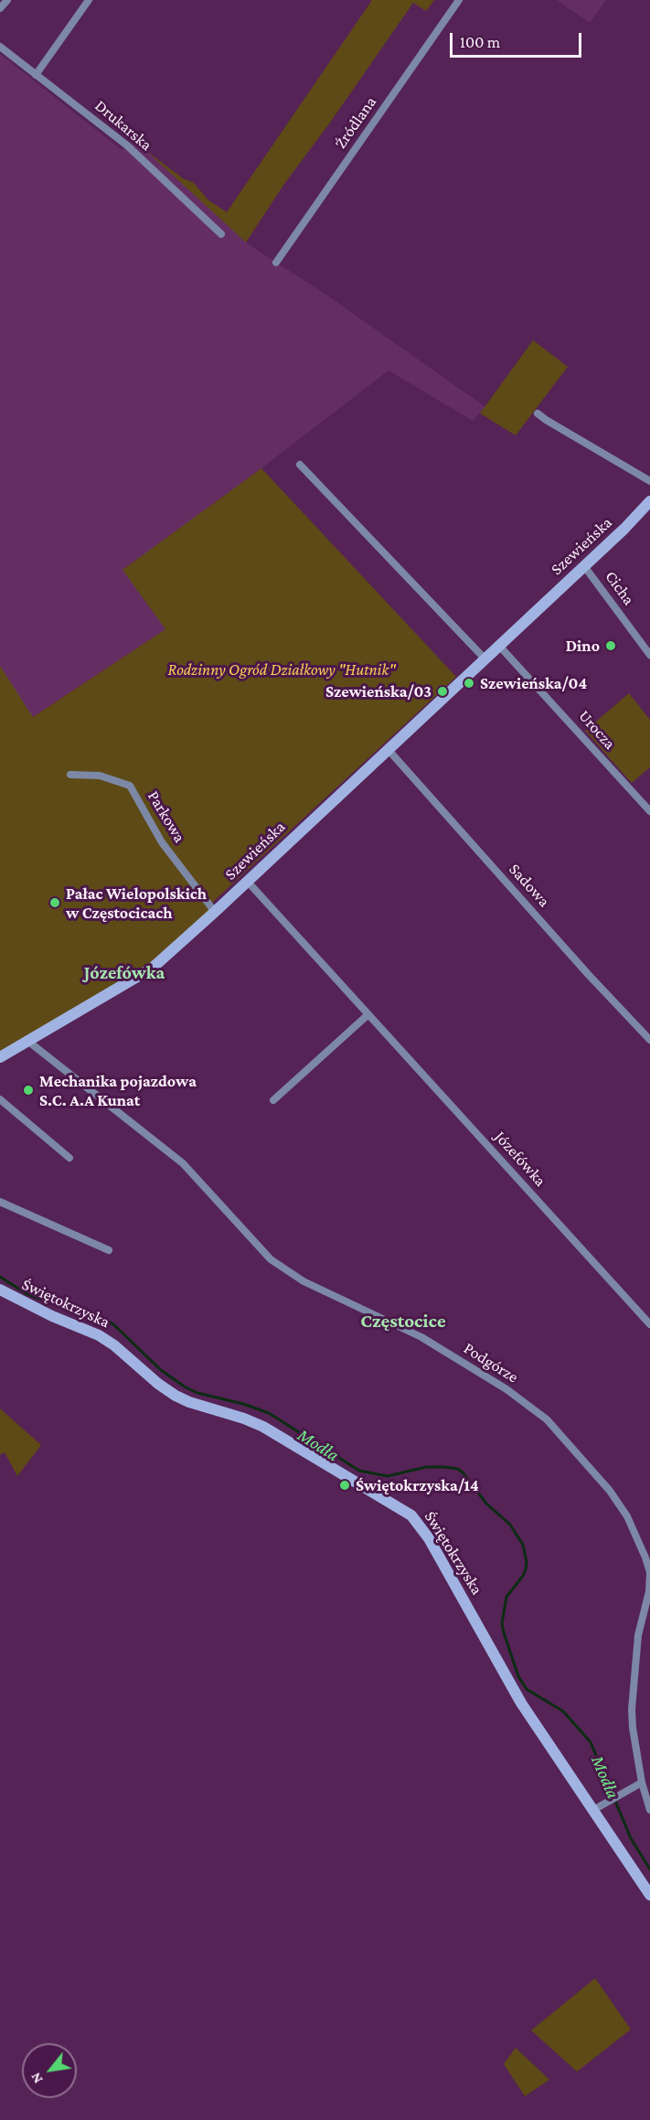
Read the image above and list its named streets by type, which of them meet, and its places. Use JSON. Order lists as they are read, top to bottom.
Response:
{
  "streets": {
    "street": [
      "Źródlana",
      "Drukarska",
      "Szewieńska",
      "Cicha",
      "Urocza",
      "Parkowa",
      "Sadowa",
      "Józefówka",
      "Świętokrzyska",
      "Podgórze"
    ]
  },
  "crossings": [
    ["Szewieńska", "Cicha"],
    ["Szewieńska", "Urocza"],
    ["Szewieńska", "Parkowa"],
    ["Szewieńska", "Sadowa"],
    ["Szewieńska", "Józefówka"],
    ["Szewieńska", "Podgórze"]
  ],
  "districts": ["Józefówka", "Częstocice"],
  "water": ["Modła"],
  "parks": ["Rodzinny Ogród Działkowy \"Hutnik\""],
  "places": [
    "Dino",
    "Szewieńska/04",
    "Szewieńska/03",
    "Pałac Wielopolskich w Częstocicach",
    "Mechanika pojazdowa S.C. A.A Kunat",
    "Świętokrzyska/14"
  ],
  "scale_bar": "100 m",
  "north": "bottom left"
}
